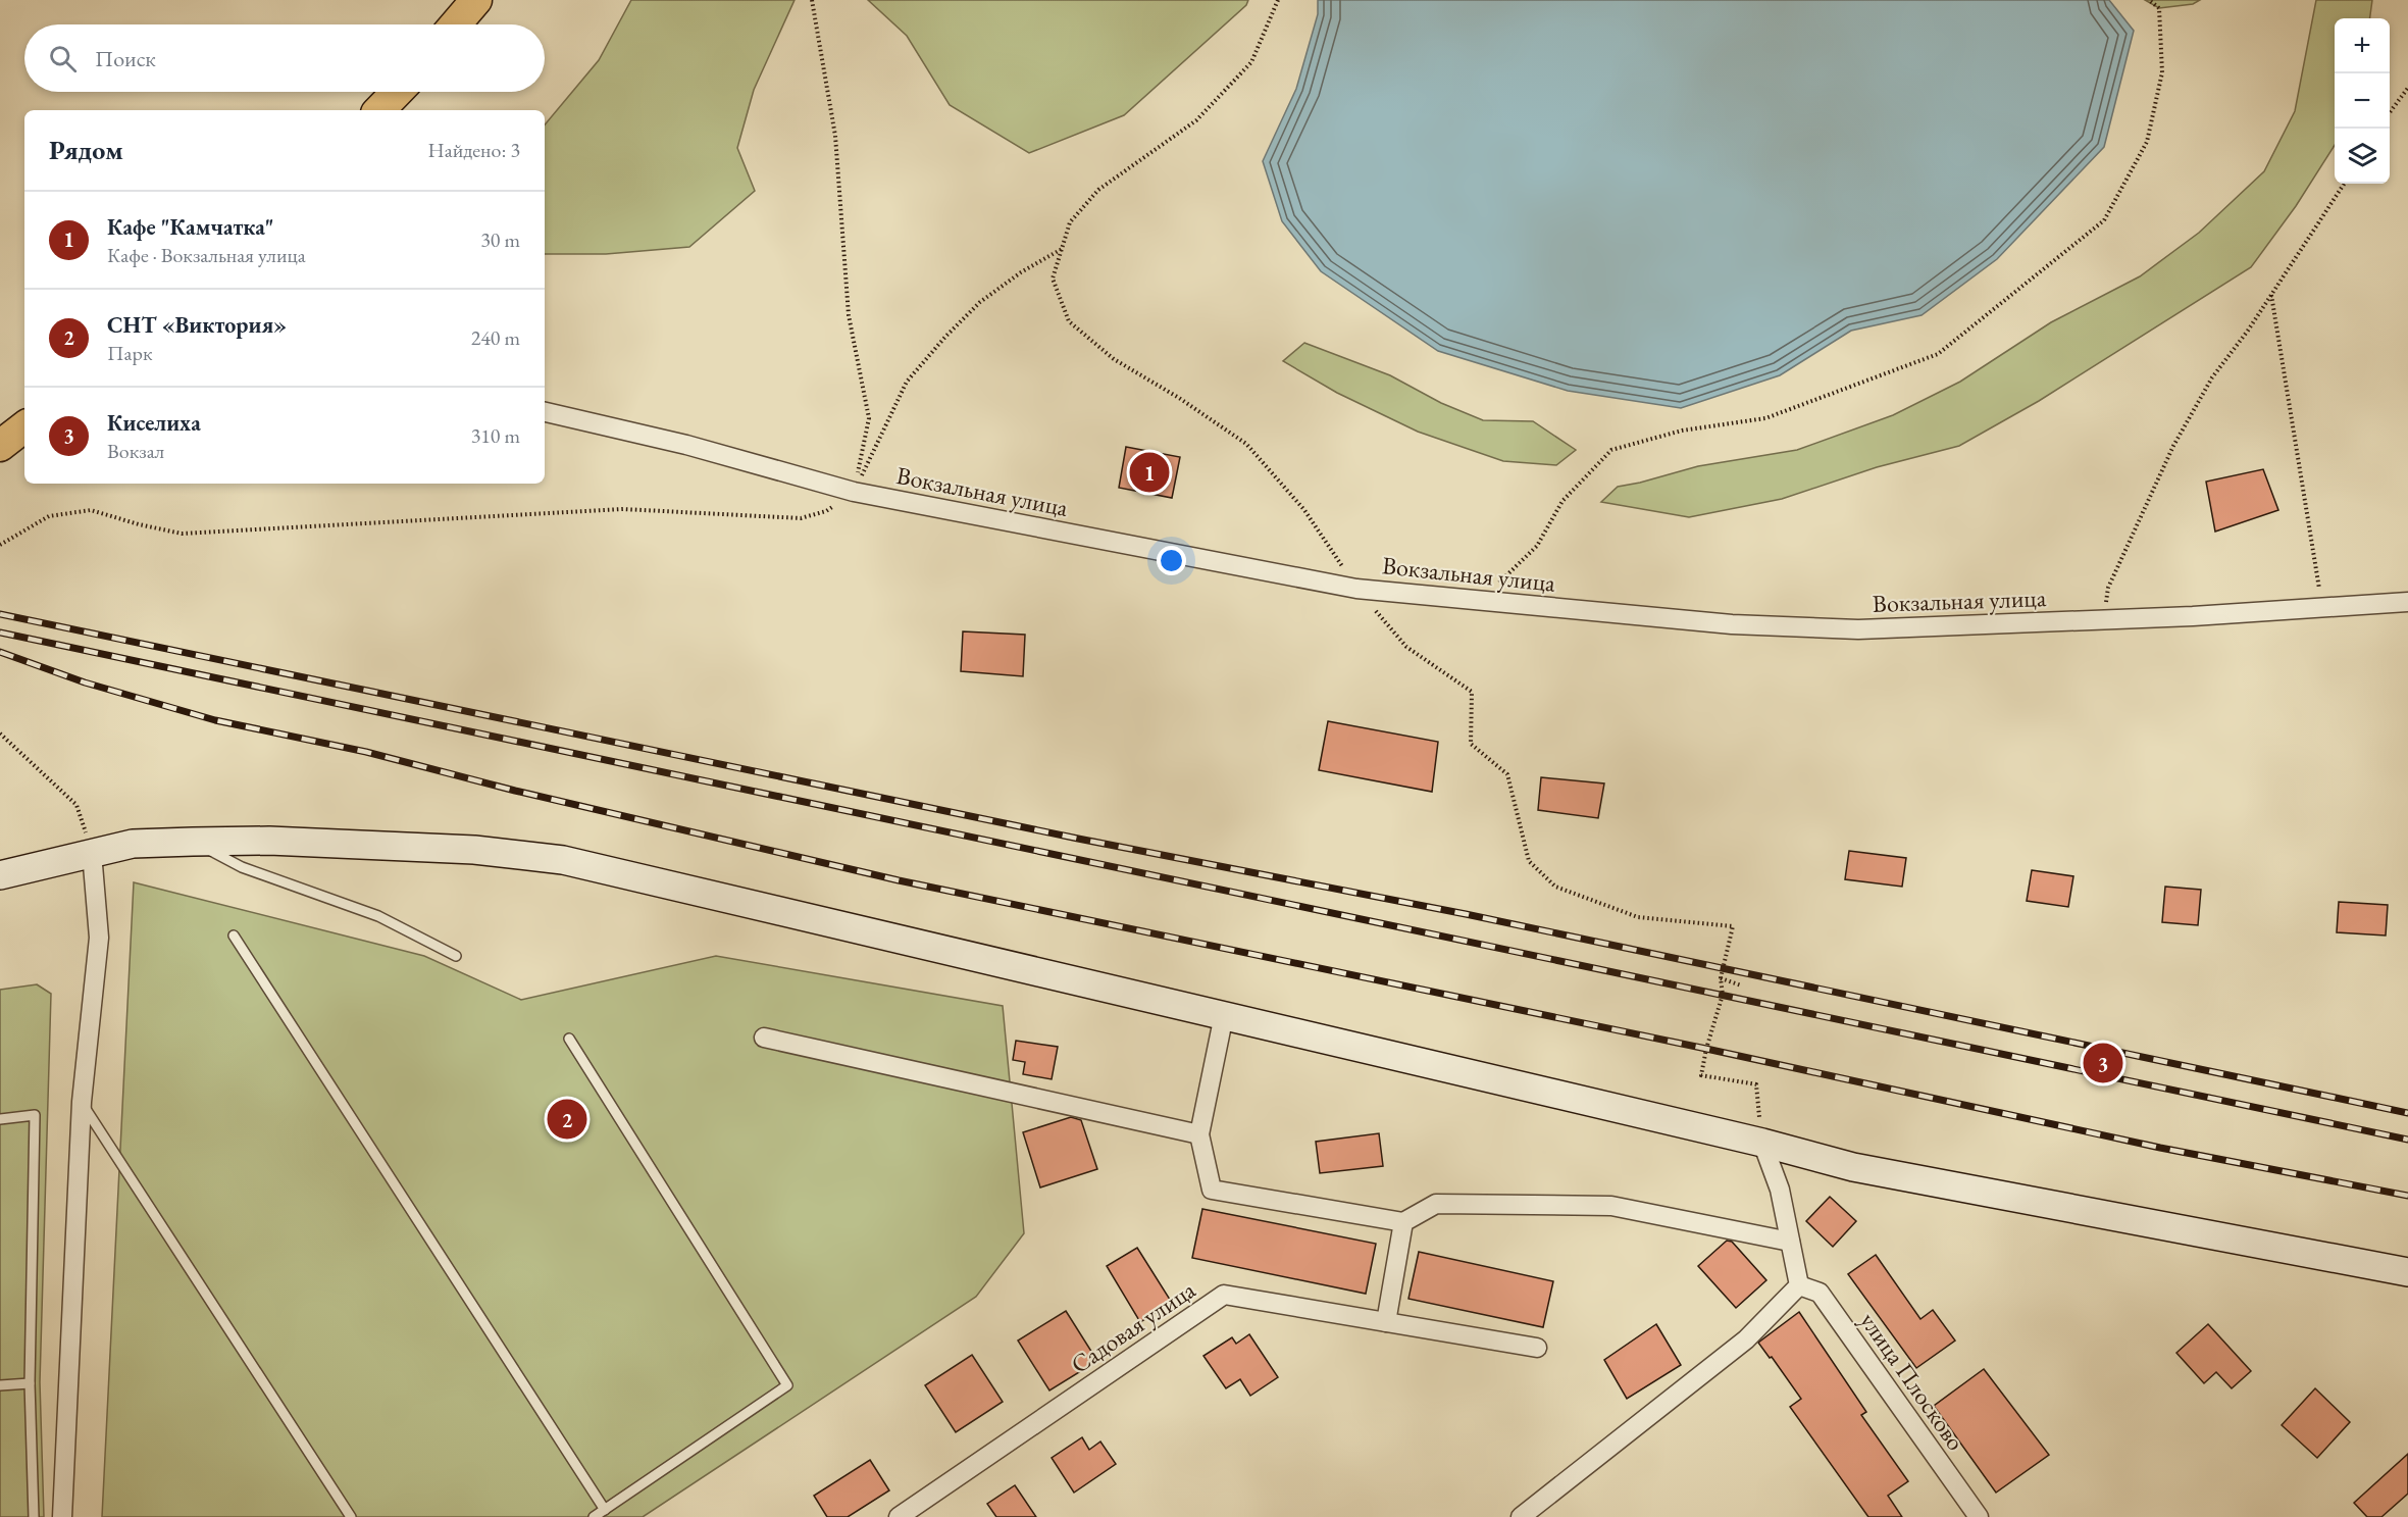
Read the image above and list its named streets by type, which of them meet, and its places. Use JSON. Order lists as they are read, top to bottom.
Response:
{
  "streets": {
    "street": ["Вокзальная улица", "Садовая улица", "улица Плосково"]
  },
  "page": {
    "map_buttons": ["+", "−"],
    "search": "Поиск",
    "heading": ["Рядом", "Найдено: 3"],
    "list": [
      {
        "mark": "1",
        "name": "Кафе \"Камчатка\"",
        "note": "Кафе · Вокзальная улица",
        "value": "30 m"
      },
      {
        "mark": "2",
        "name": "СНТ «Виктория»",
        "note": "Парк",
        "value": "240 m"
      },
      {
        "mark": "3",
        "name": "Киселиха",
        "note": "Вокзал",
        "value": "310 m"
      }
    ],
    "pins": ["1", "3", "2"]
  }
}
